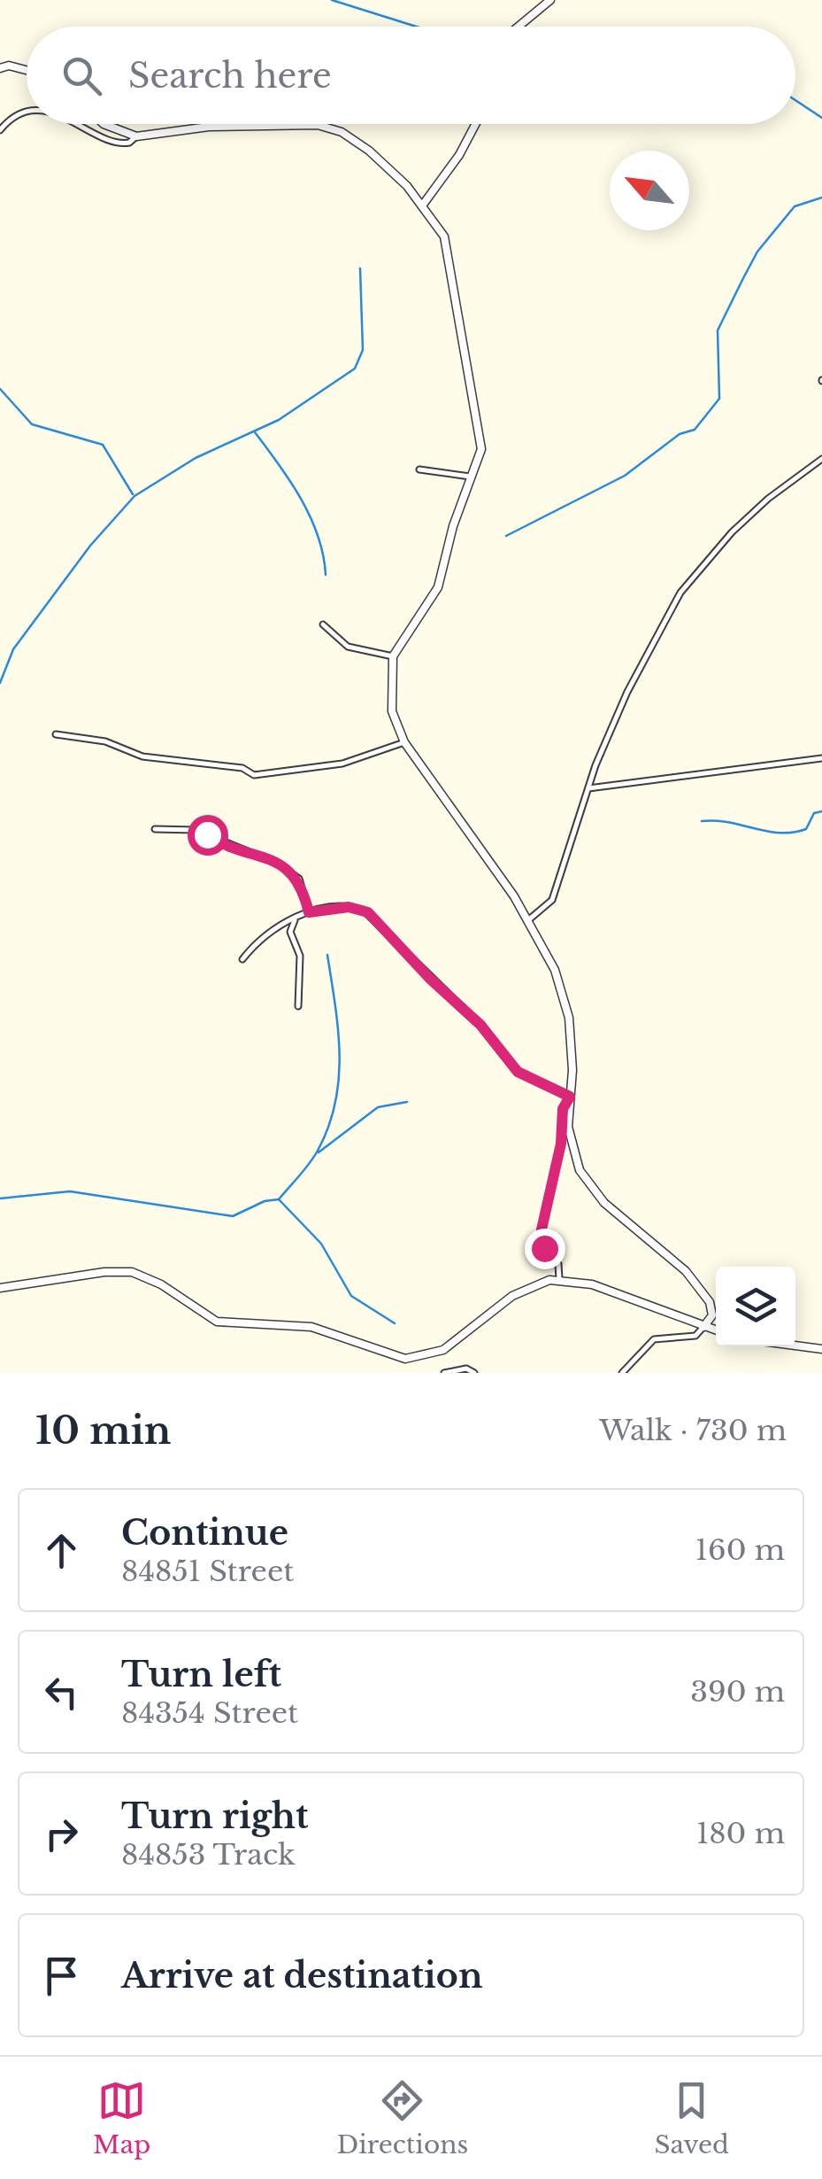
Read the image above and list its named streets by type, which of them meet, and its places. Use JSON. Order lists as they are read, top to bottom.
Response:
{
  "north": "top left",
  "page": {
    "search": "Search here",
    "heading": ["10 min", "Walk · 730 m"],
    "list": [
      ["Continue", "84851 Street", "160 m"],
      ["Turn left", "84354 Street", "390 m"],
      ["Turn right", "84853 Track", "180 m"],
      "Arrive at destination"
    ],
    "nav": ["Map", "Directions", "Saved"]
  }
}
